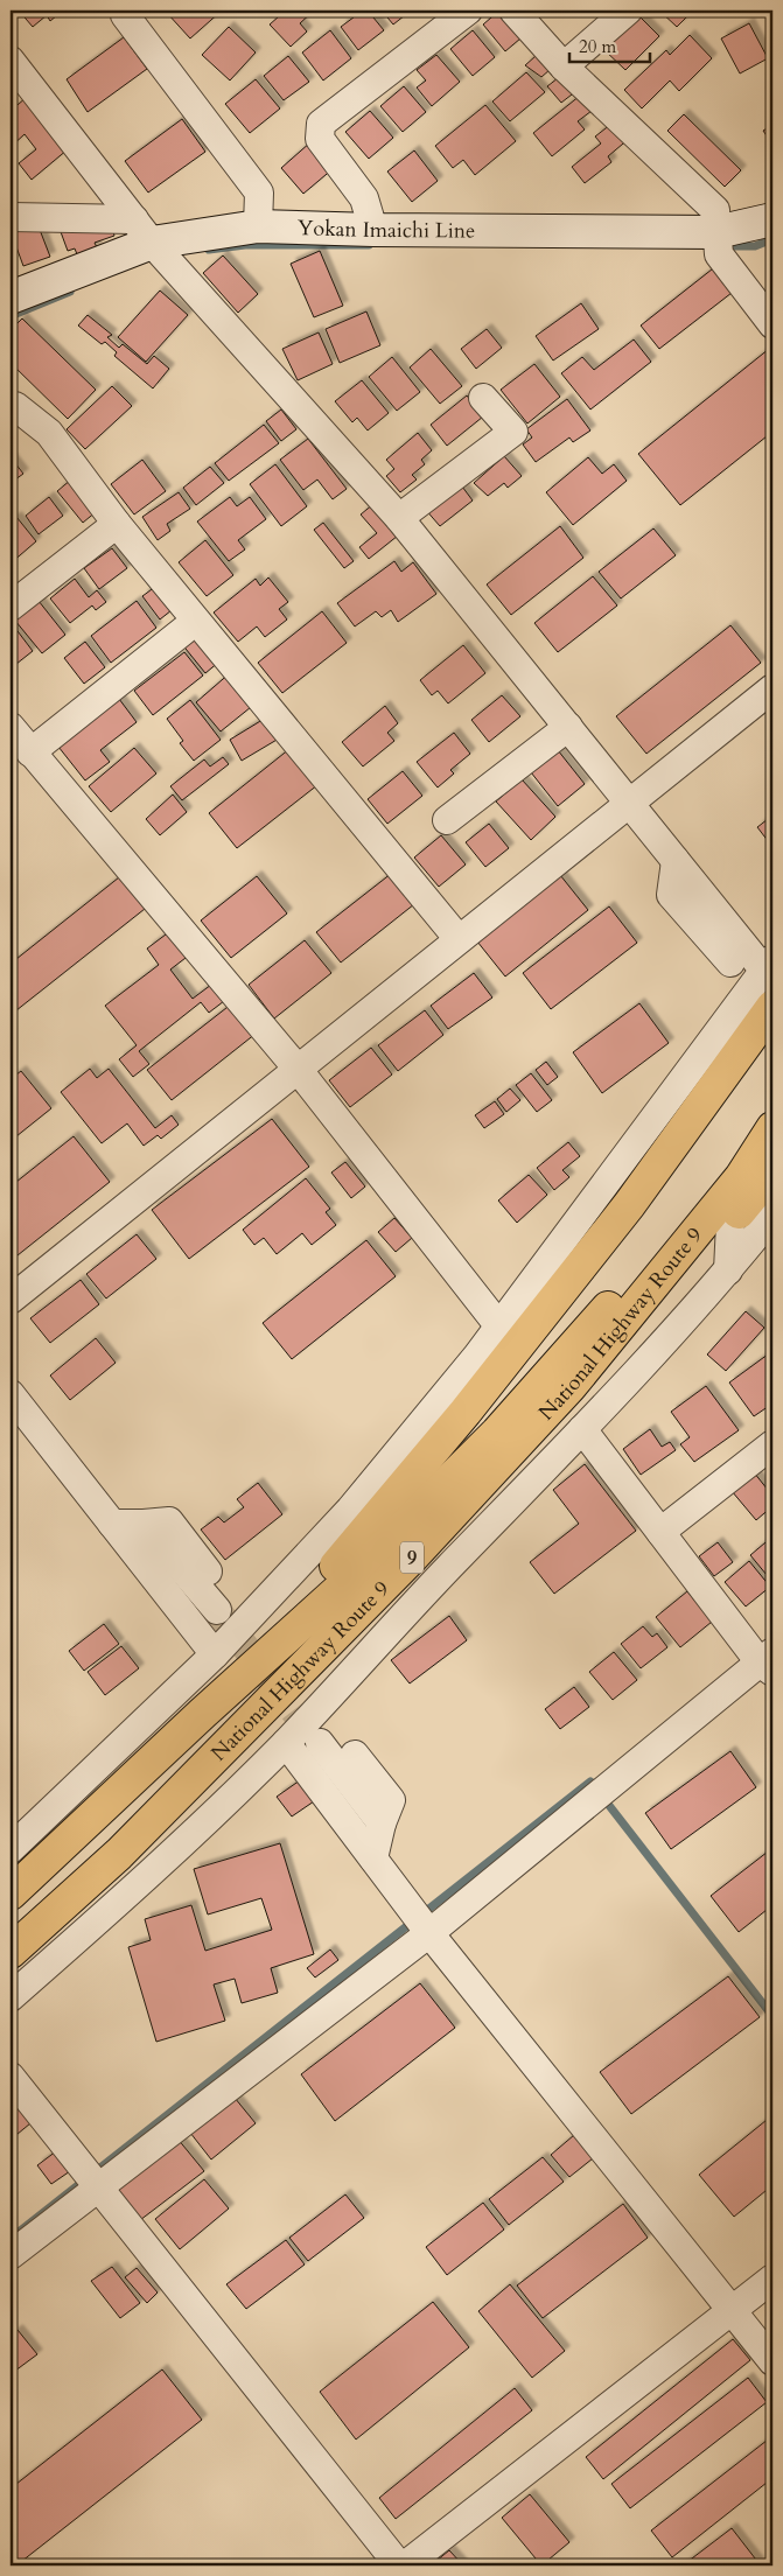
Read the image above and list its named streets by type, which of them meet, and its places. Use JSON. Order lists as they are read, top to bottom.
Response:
{
  "streets": {
    "highway": ["National Highway Route 9", "9"],
    "main road": ["Yokan Imaichi Line"]
  },
  "crossings": [
    ["National Highway Route 9", "9"]
  ],
  "scale_bar": "20 m"
}
